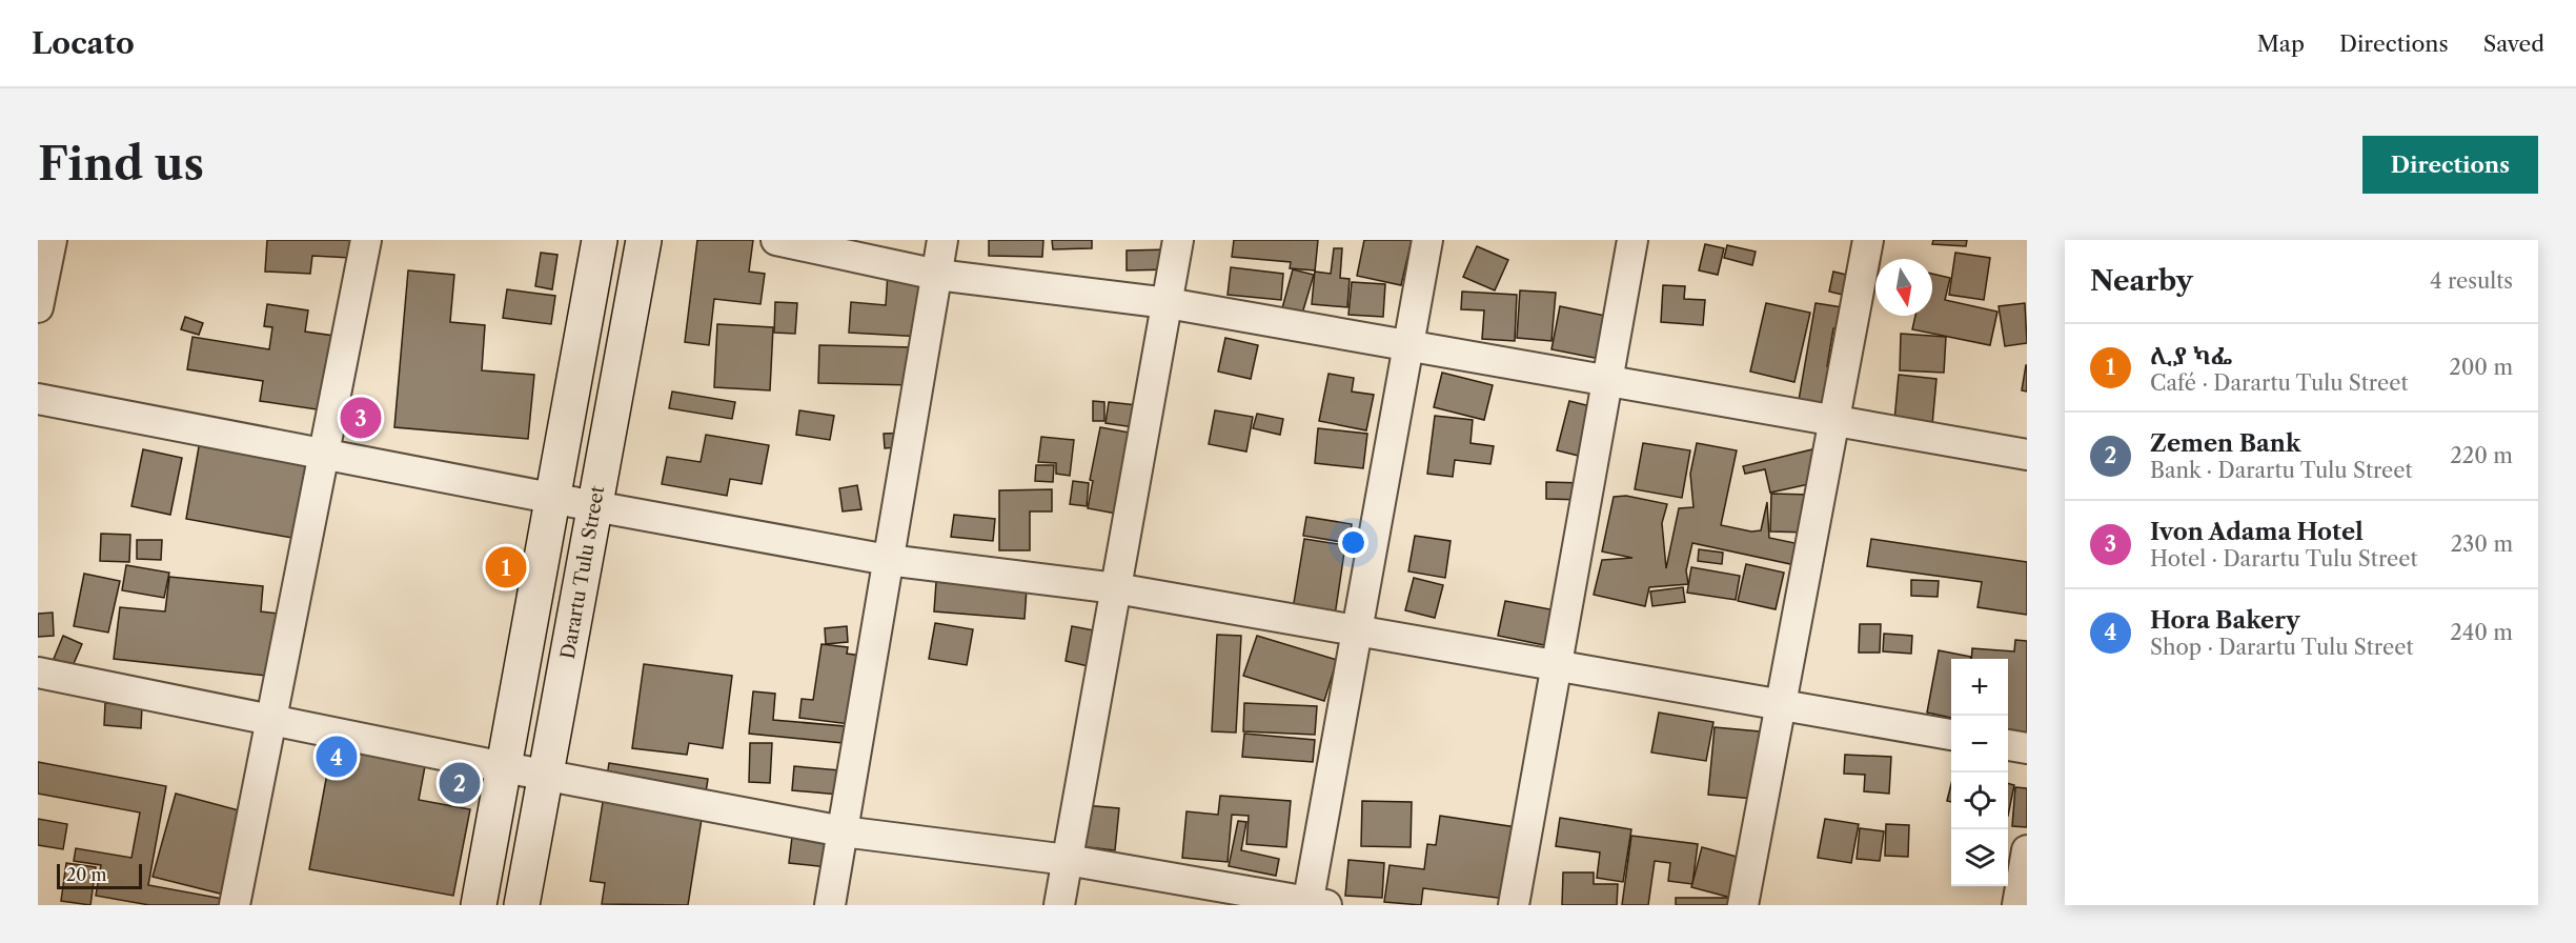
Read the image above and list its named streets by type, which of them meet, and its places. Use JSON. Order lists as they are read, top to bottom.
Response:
{
  "streets": {
    "main road": ["Darartu Tulu Street"]
  },
  "scale_bar": "20 m",
  "north": "bottom",
  "page": {
    "header": "Locato",
    "nav": ["Map", "Directions", "Saved"],
    "buttons": "Directions",
    "title": "Find us",
    "heading": ["Nearby", "4 results"],
    "list": [
      {
        "mark": "1",
        "name": "ሊያ ካፌ",
        "note": "Café · Darartu Tulu Street",
        "value": "200 m"
      },
      {
        "mark": "2",
        "name": "Zemen Bank",
        "note": "Bank · Darartu Tulu Street",
        "value": "220 m"
      },
      {
        "mark": "3",
        "name": "Ivon Adama Hotel",
        "note": "Hotel · Darartu Tulu Street",
        "value": "230 m"
      },
      {
        "mark": "4",
        "name": "Hora Bakery",
        "note": "Shop · Darartu Tulu Street",
        "value": "240 m"
      }
    ],
    "pins": [
      "3",
      "1",
      "4",
      "2"
    ],
    "map_buttons": ["+", "−"],
    "scale": "20 m"
  }
}
